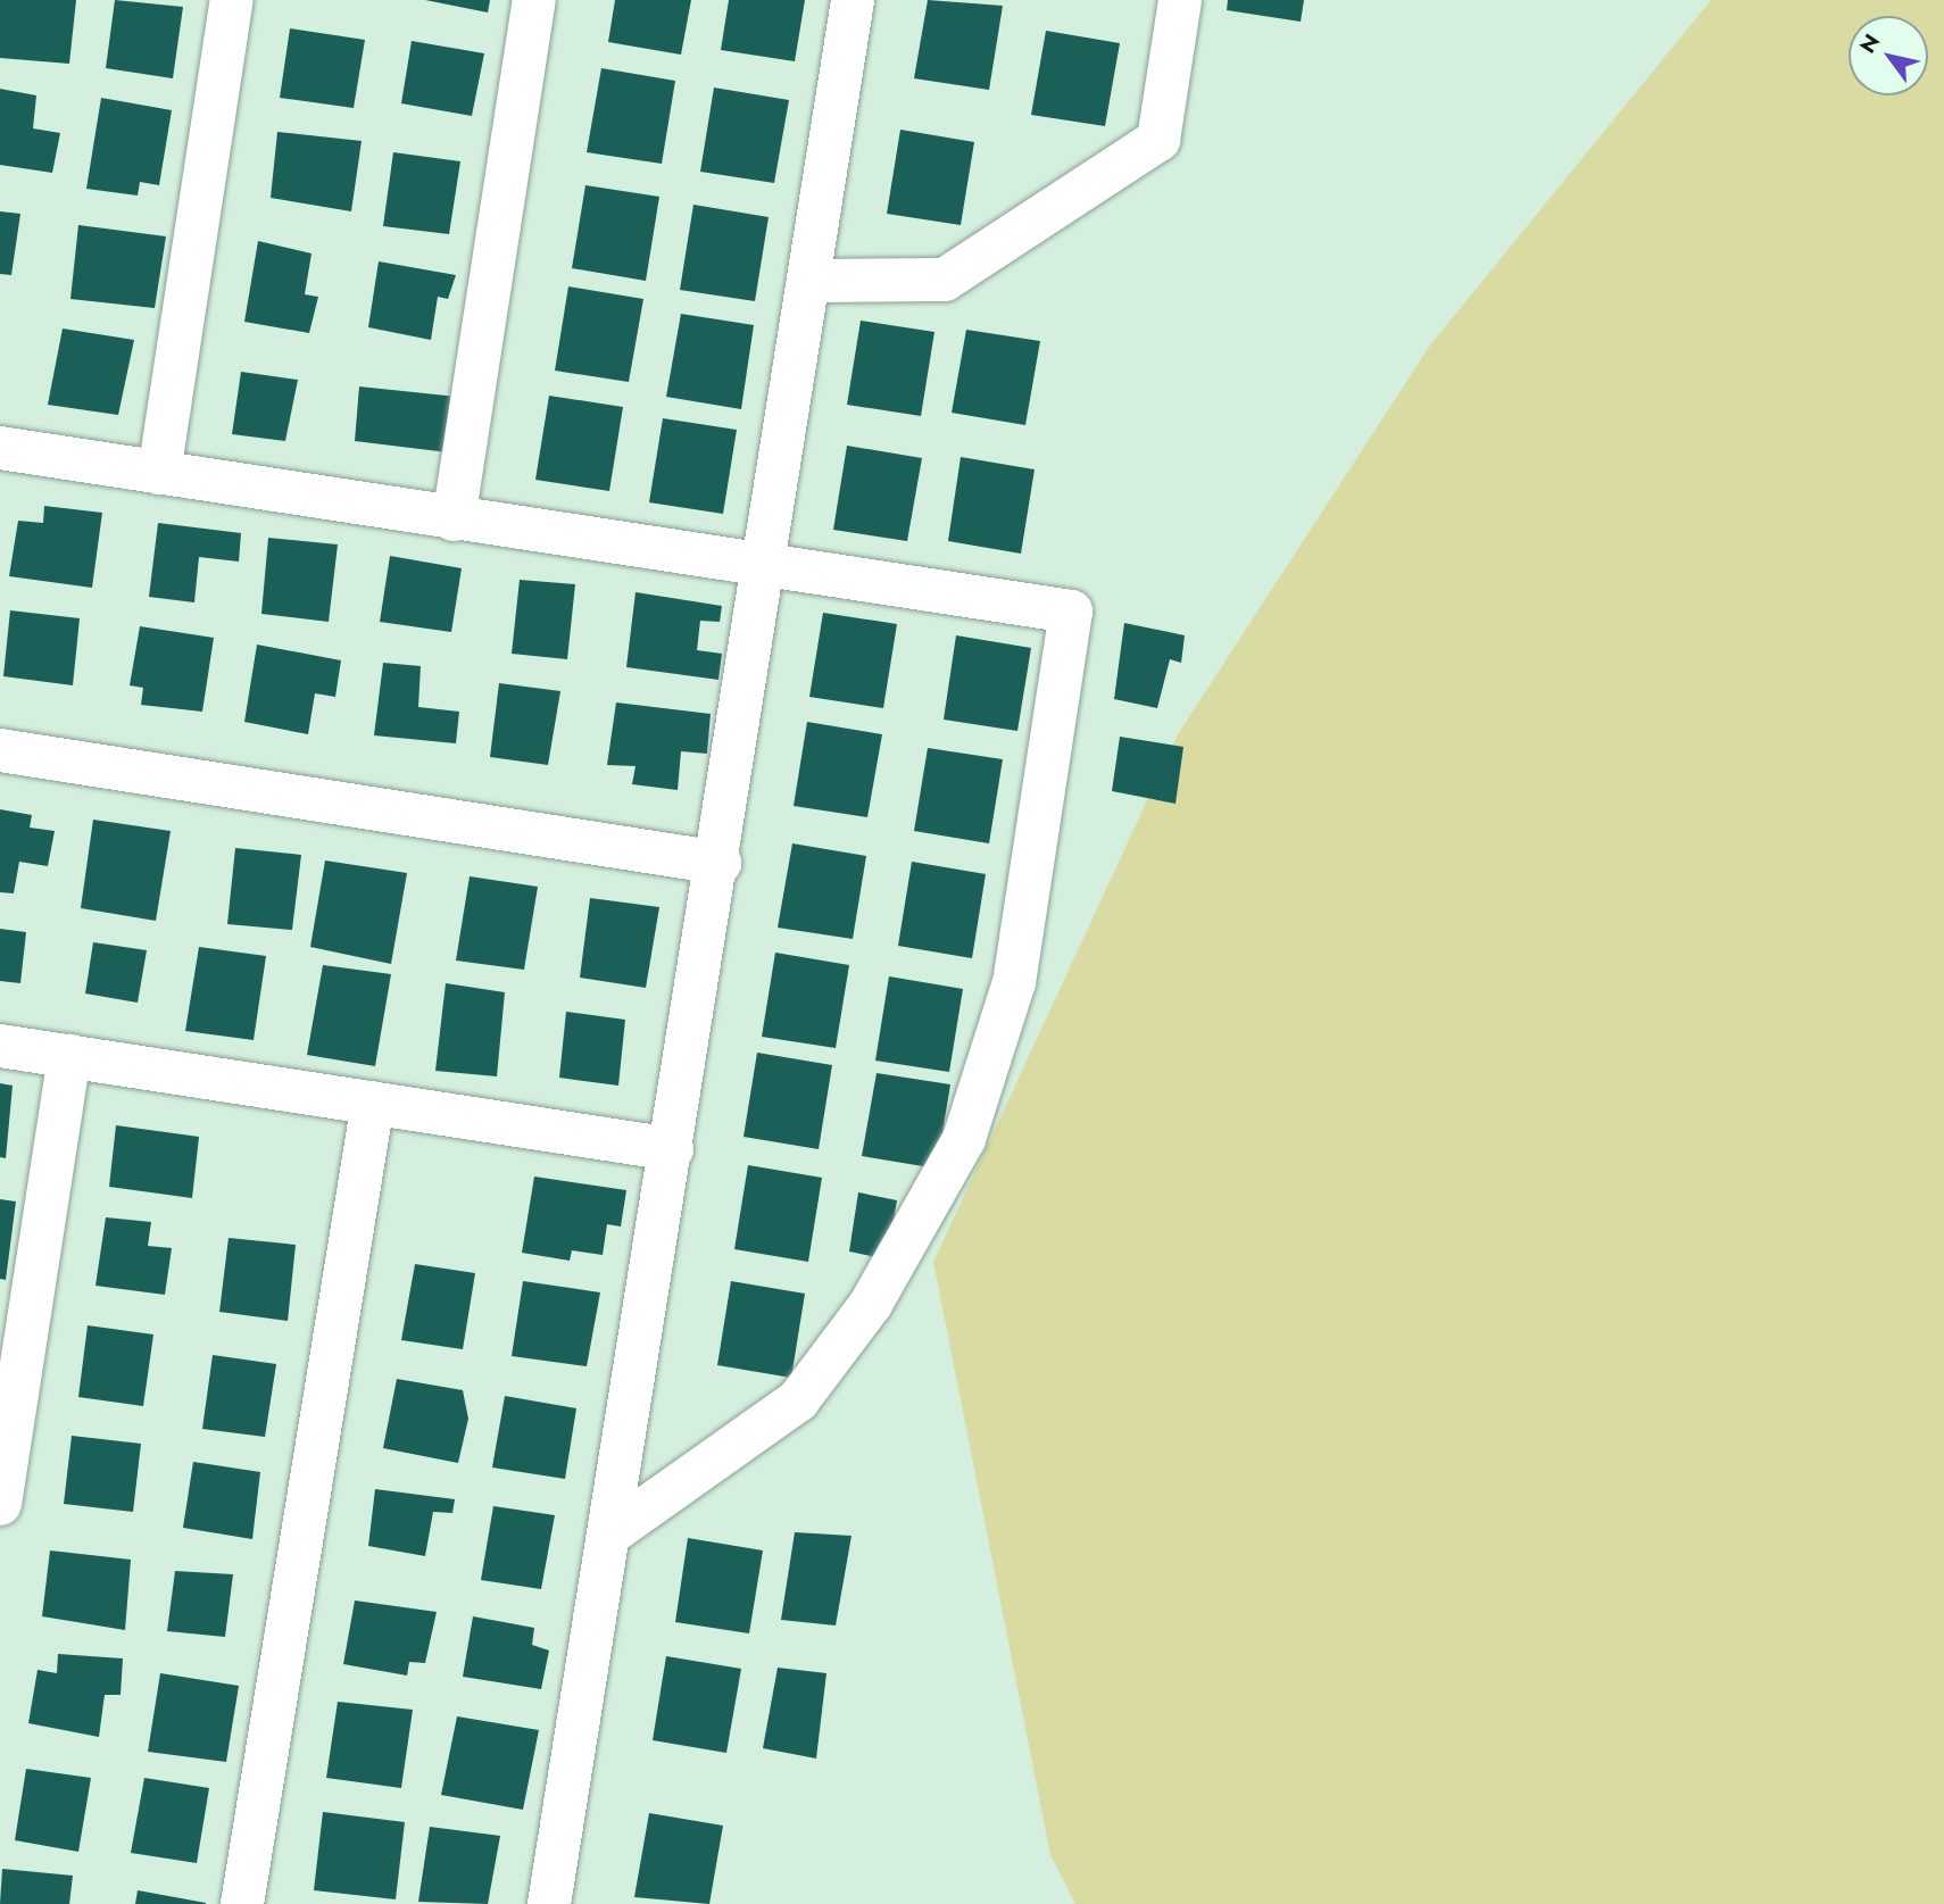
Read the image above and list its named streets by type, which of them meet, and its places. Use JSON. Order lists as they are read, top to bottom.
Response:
{
  "north": "top left"
}
